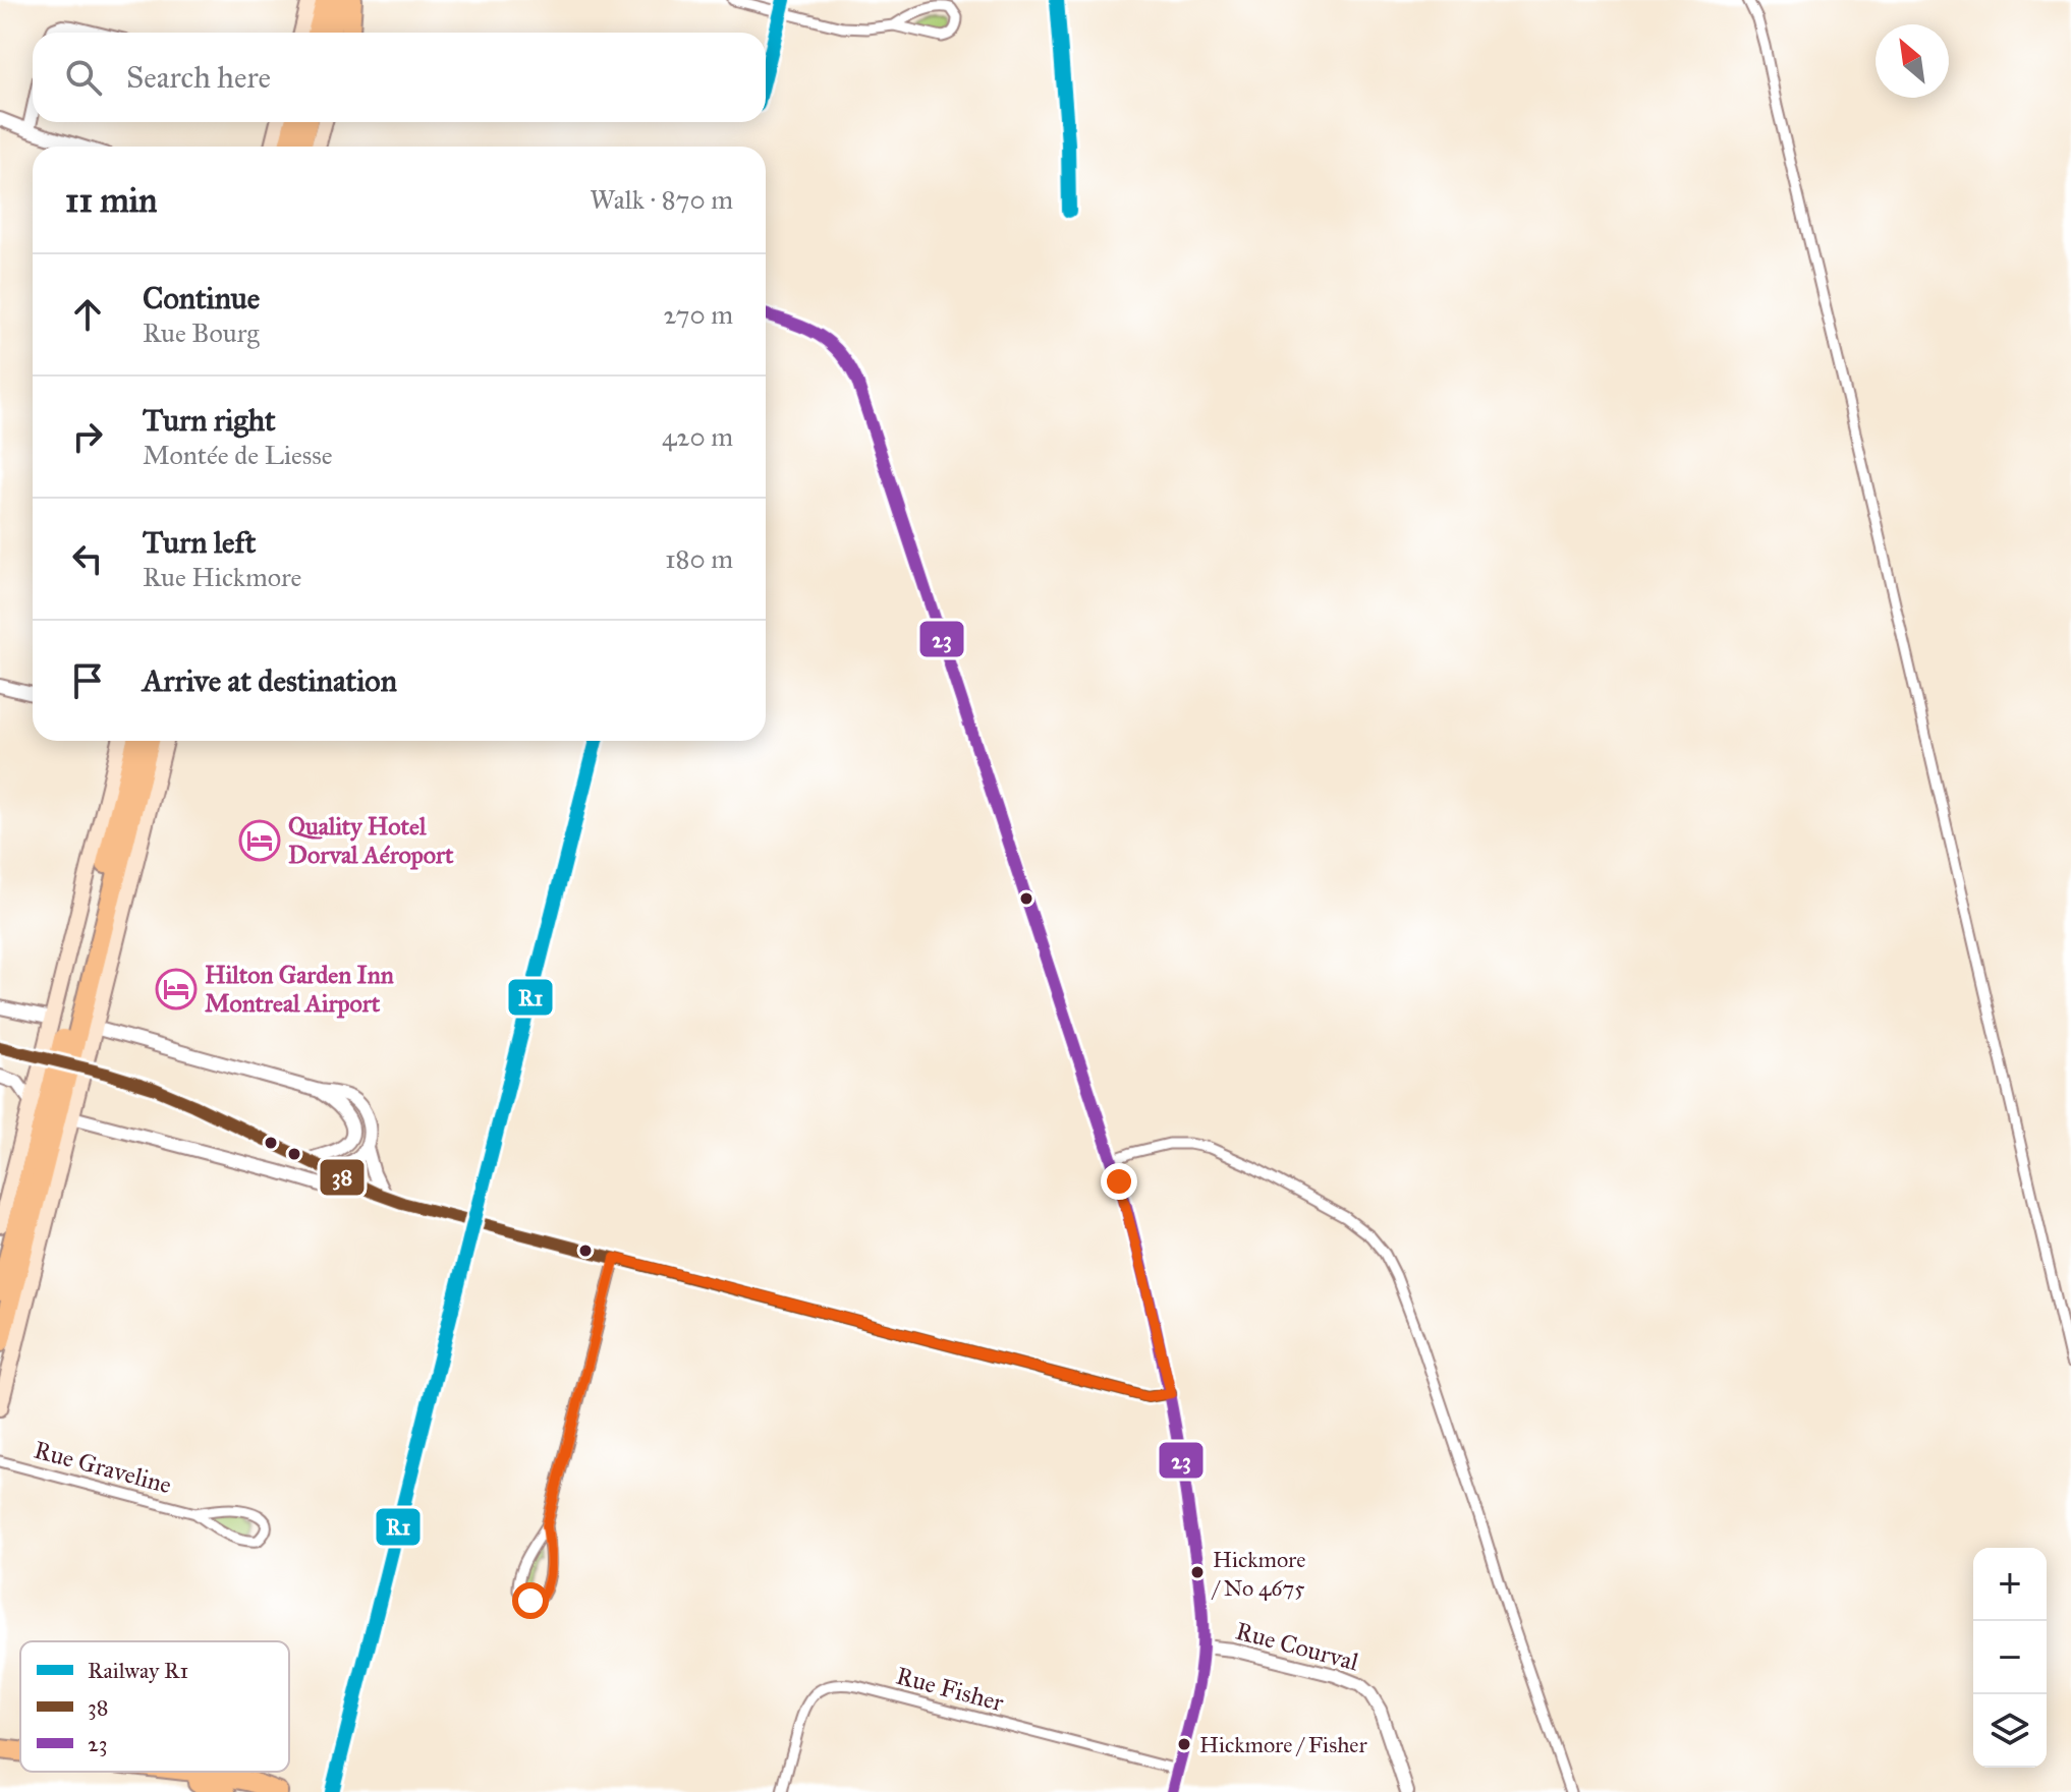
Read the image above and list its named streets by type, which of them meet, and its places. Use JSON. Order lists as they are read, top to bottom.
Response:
{
  "streets": {
    "street": ["Rue Graveline", "Rue Courval", "Rue Fisher"]
  },
  "places": {
    "hotel": ["Quality Hotel Dorval Aéroport", "Hilton Garden Inn Montreal Airport"],
    "other": ["Hickmore / No 4675", "Hickmore / Fisher"]
  },
  "lines": ["rail line R1", "transit line 23", "transit line 38"],
  "legend": ["Railway R1", "38", "23"],
  "north": "top left",
  "page": {
    "search": "Search here",
    "heading": ["11 min", "Walk · 870 m"],
    "list": [
      ["Continue", "Rue Bourg", "270 m"],
      ["Turn right", "Montée de Liesse", "420 m"],
      ["Turn left", "Rue Hickmore", "180 m"],
      "Arrive at destination"
    ],
    "map_buttons": ["+", "−"]
  }
}
